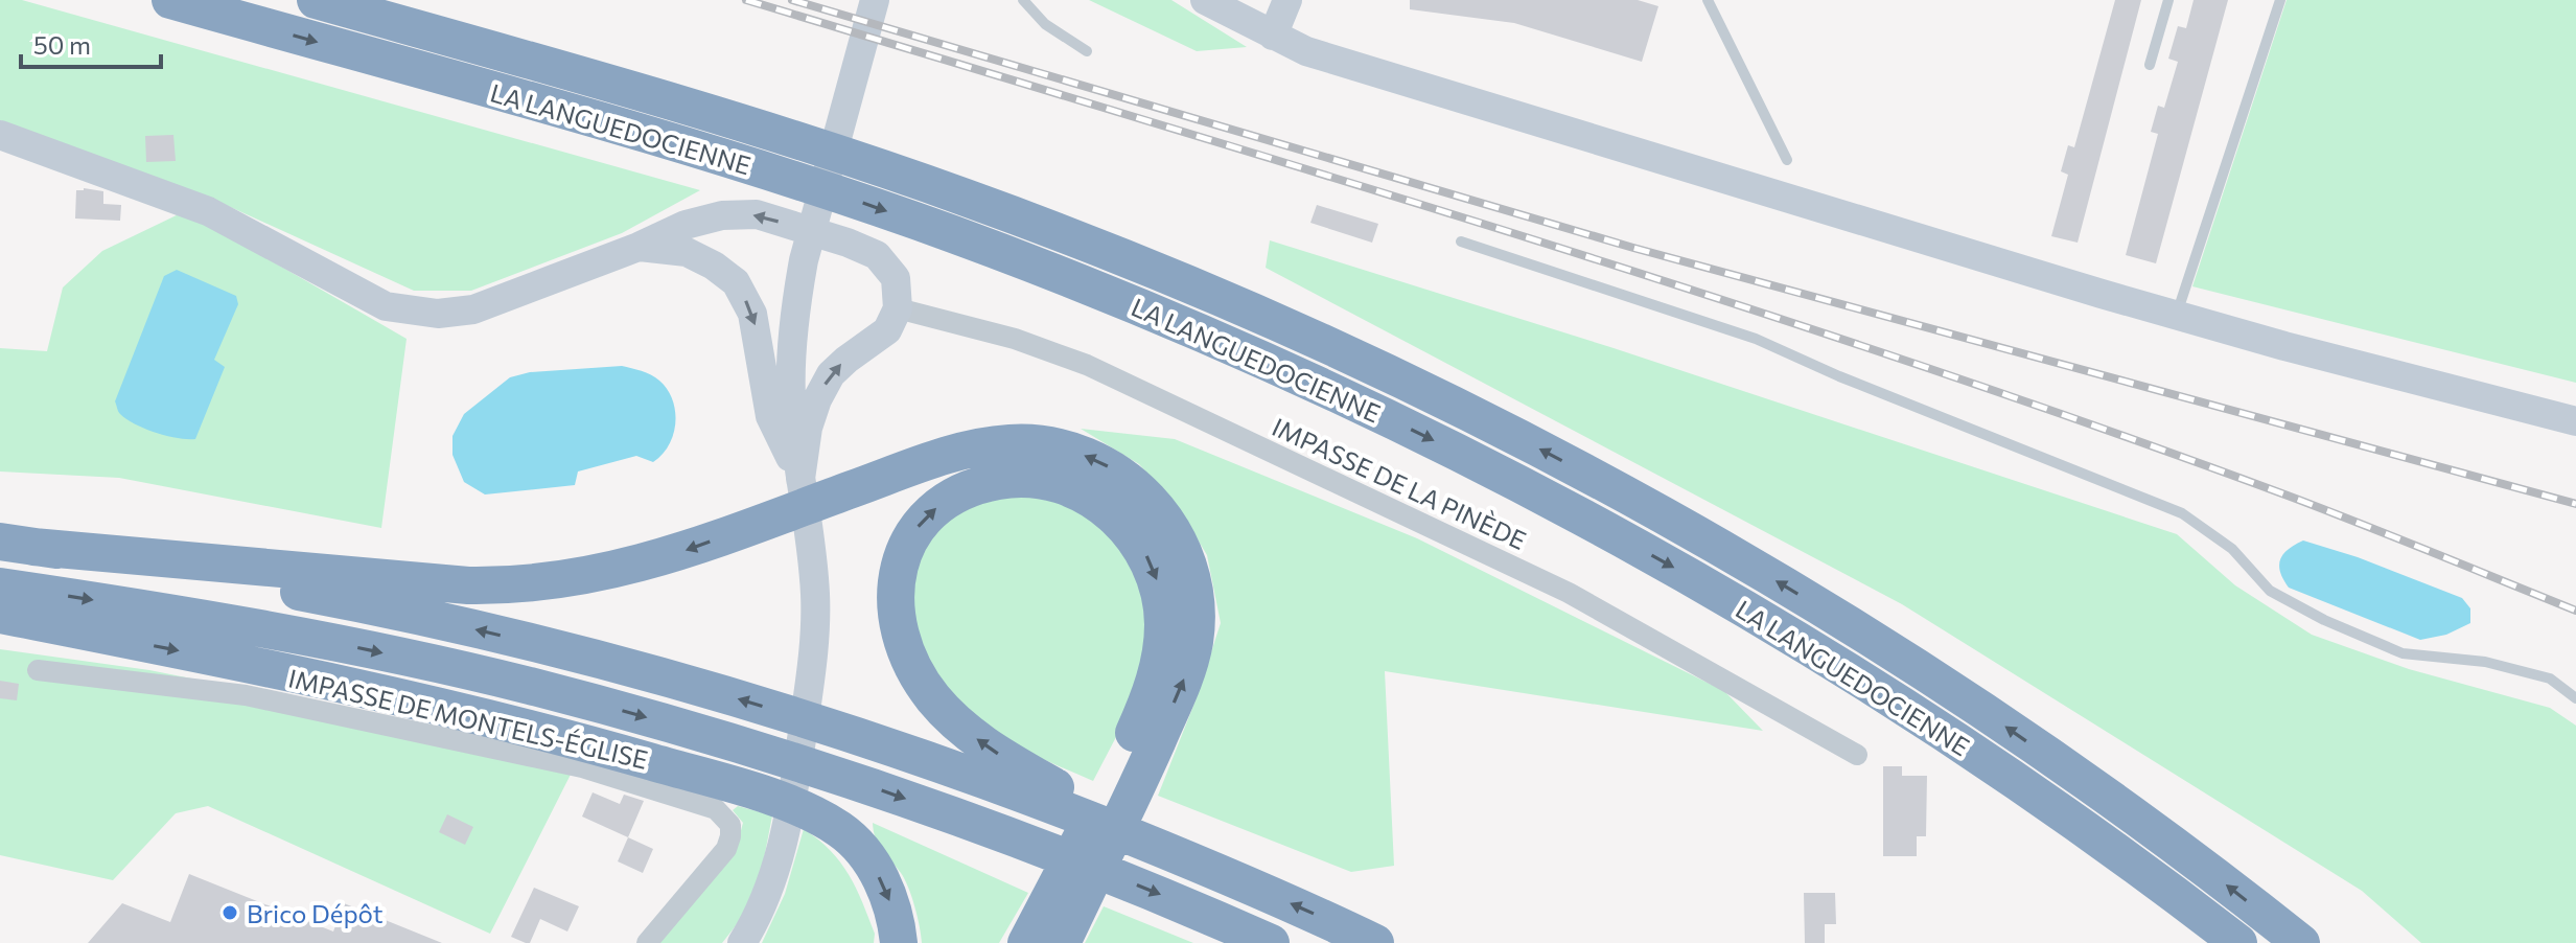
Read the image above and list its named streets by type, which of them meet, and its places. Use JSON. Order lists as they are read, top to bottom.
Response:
{
  "streets": {
    "highway": ["LA LANGUEDOCIENNE"],
    "street": ["IMPASSE DE LA PINÈDE", "IMPASSE DE MONTELS-ÉGLISE"]
  },
  "places": ["Brico Dépôt"],
  "scale_bar": "50 m"
}
